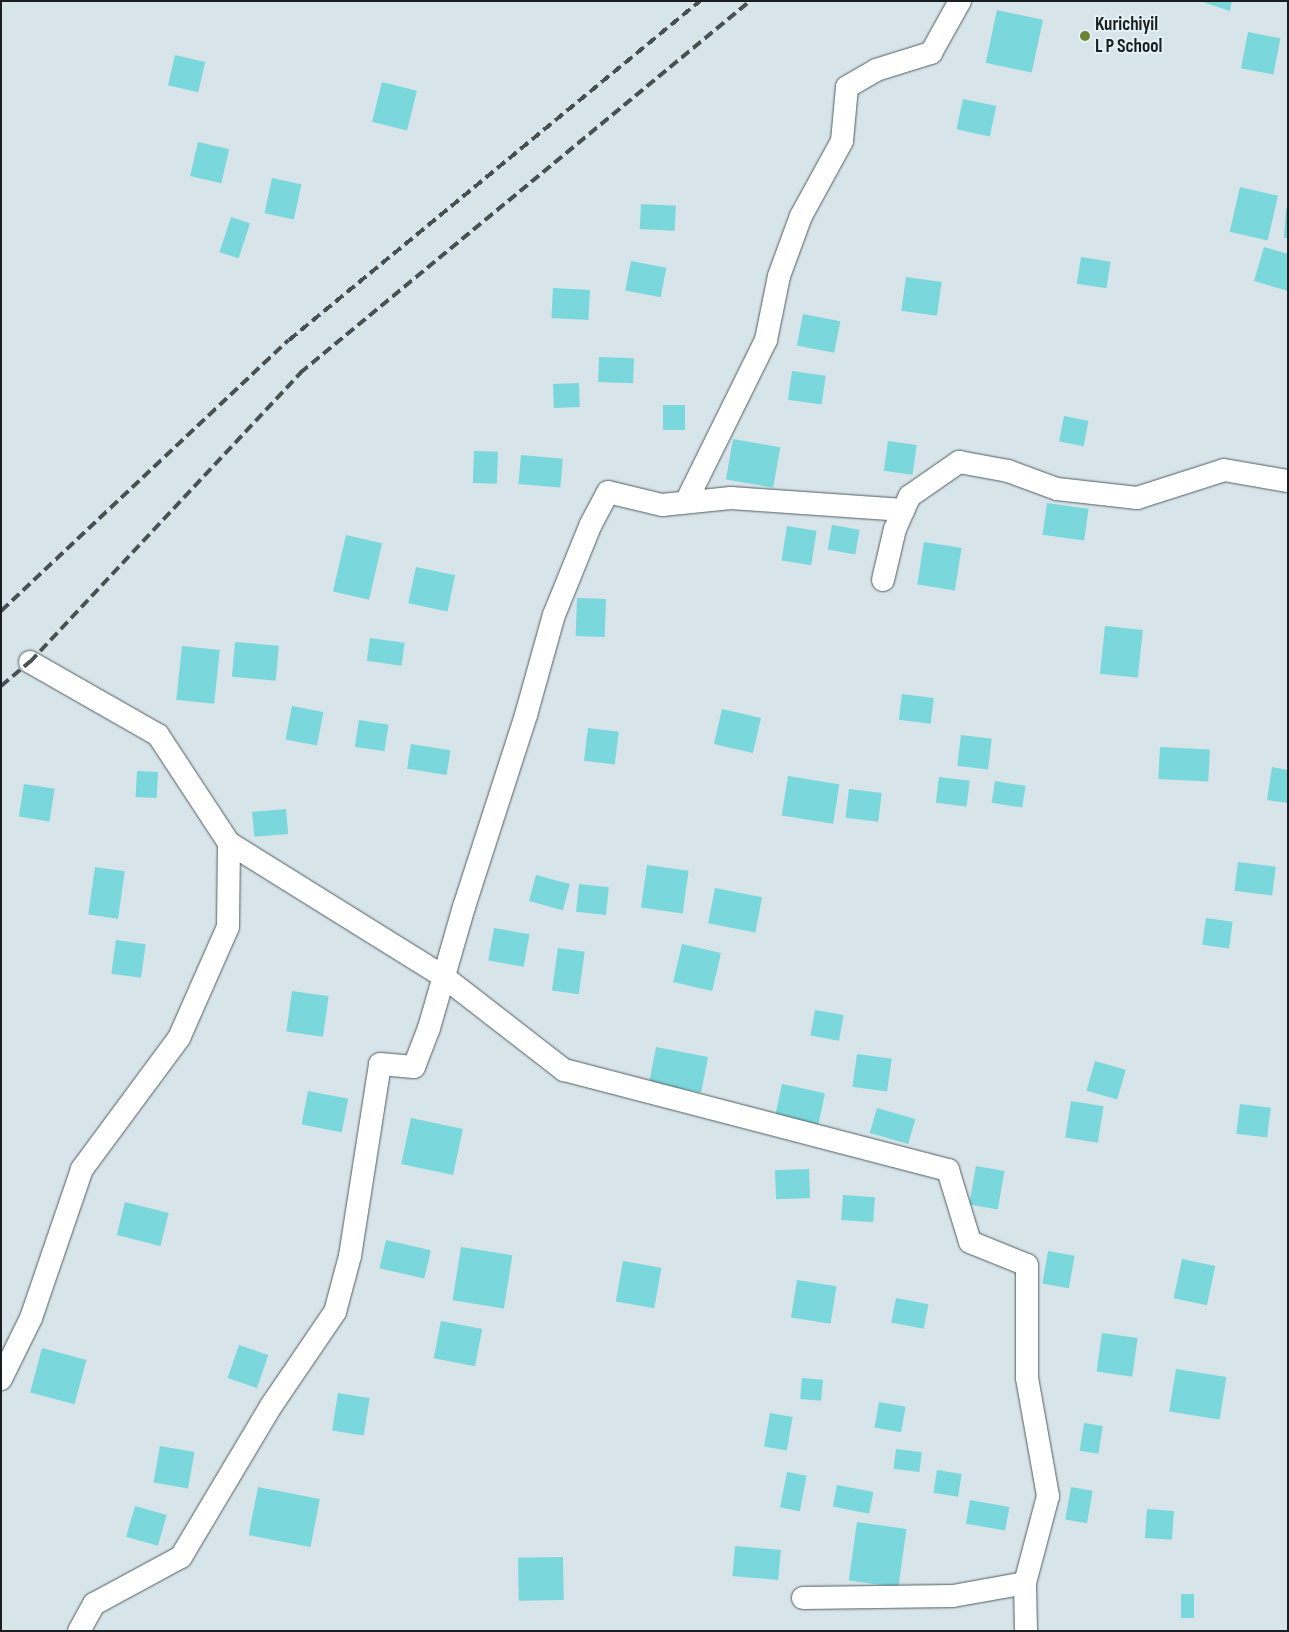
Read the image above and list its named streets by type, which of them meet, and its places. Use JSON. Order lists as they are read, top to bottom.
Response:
{
  "places": ["Kurichiyil L P School"]
}
